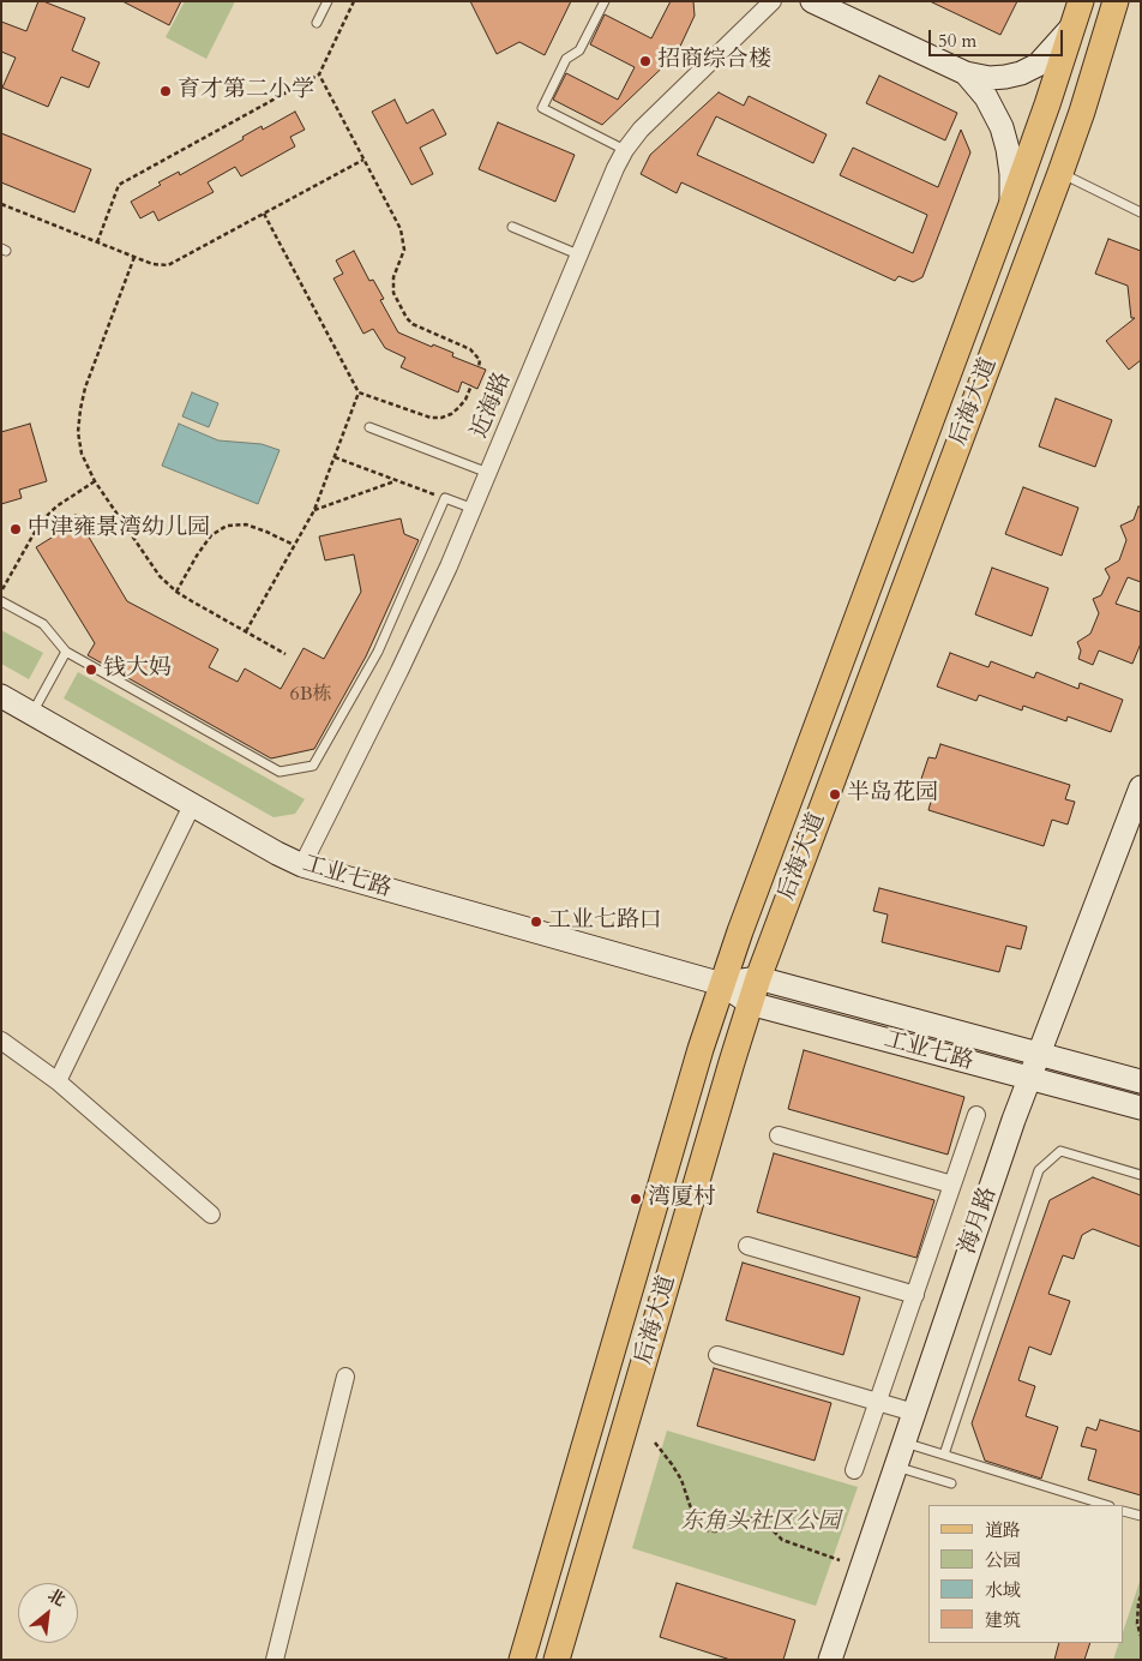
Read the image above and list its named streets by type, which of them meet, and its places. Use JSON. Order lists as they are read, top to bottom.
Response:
{
  "streets": {
    "main road": ["后海大道"],
    "street": ["近海路", "工业七路", "海月路"]
  },
  "crossings": [
    ["后海大道", "工业七路"],
    ["近海路", "工业七路"],
    ["工业七路", "海月路"]
  ],
  "parks": ["东角头社区公园"],
  "places": [
    "招商综合楼",
    "育才第二小学",
    "中津雍景湾幼儿园",
    "钱大妈",
    "半岛花园",
    "工业七路口",
    "湾厦村"
  ],
  "house_numbers": ["6B栋"],
  "legend": [
    "道路",
    "公园",
    "水域",
    "建筑"
  ],
  "scale_bar": "50 m",
  "north": "top right"
}
